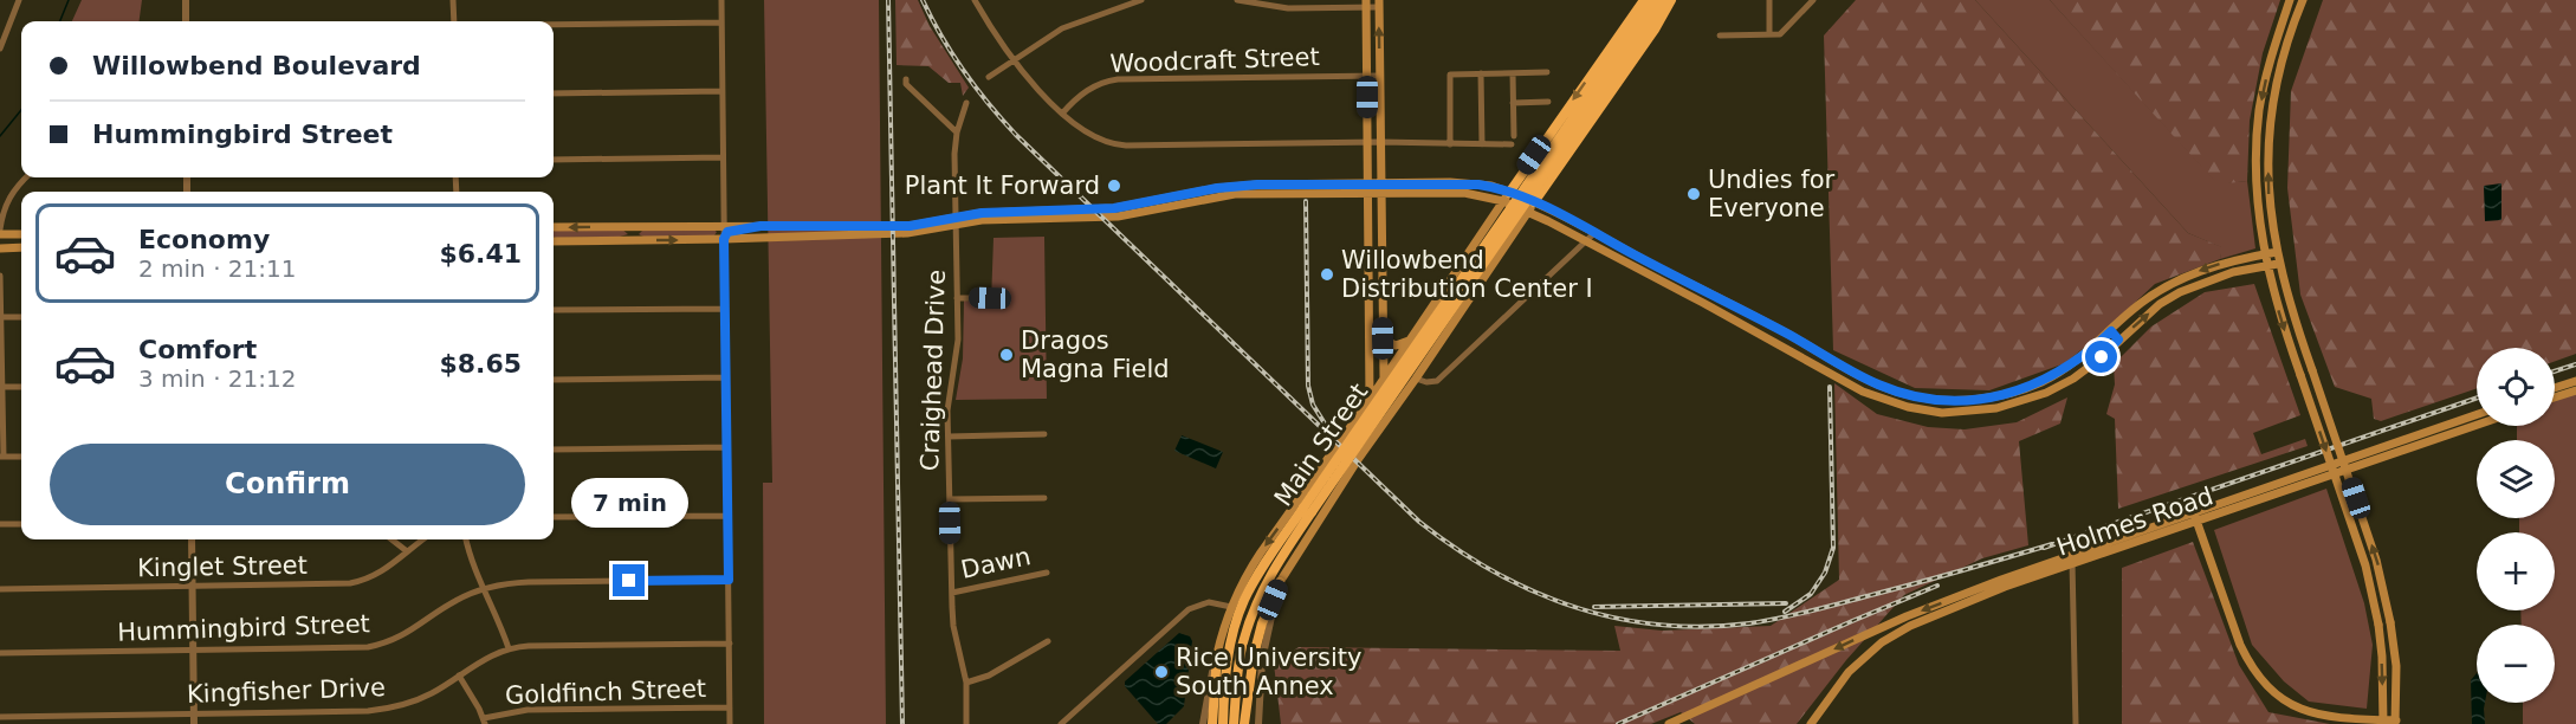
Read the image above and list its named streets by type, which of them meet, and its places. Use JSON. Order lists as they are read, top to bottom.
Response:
{
  "streets": {
    "highway": ["Main Street"],
    "main road": ["Holmes Road"],
    "street": [
      "Woodcraft Street",
      "Craighead Drive",
      "Dawn",
      "Kinglet Street",
      "Hummingbird Street",
      "Kingfisher Drive",
      "Goldfinch Street"
    ]
  },
  "crossings": [
    ["Craighead Drive", "Dawn"]
  ],
  "places": [
    "Plant It Forward",
    "Undies for Everyone",
    "Willowbend Distribution Center I",
    "Dragos Magna Field",
    "Rice University South Annex"
  ],
  "page": {
    "banner": ["Willowbend Boulevard", "Hummingbird Street"],
    "list": [
      {
        "name": "Economy",
        "note": "2 min · 21:11",
        "value": "$6.41"
      },
      {
        "name": "Comfort",
        "note": "3 min · 21:12",
        "value": "$8.65"
      }
    ],
    "map_buttons": ["+", "−"],
    "buttons": "Confirm",
    "bubble": "7 min"
  }
}
